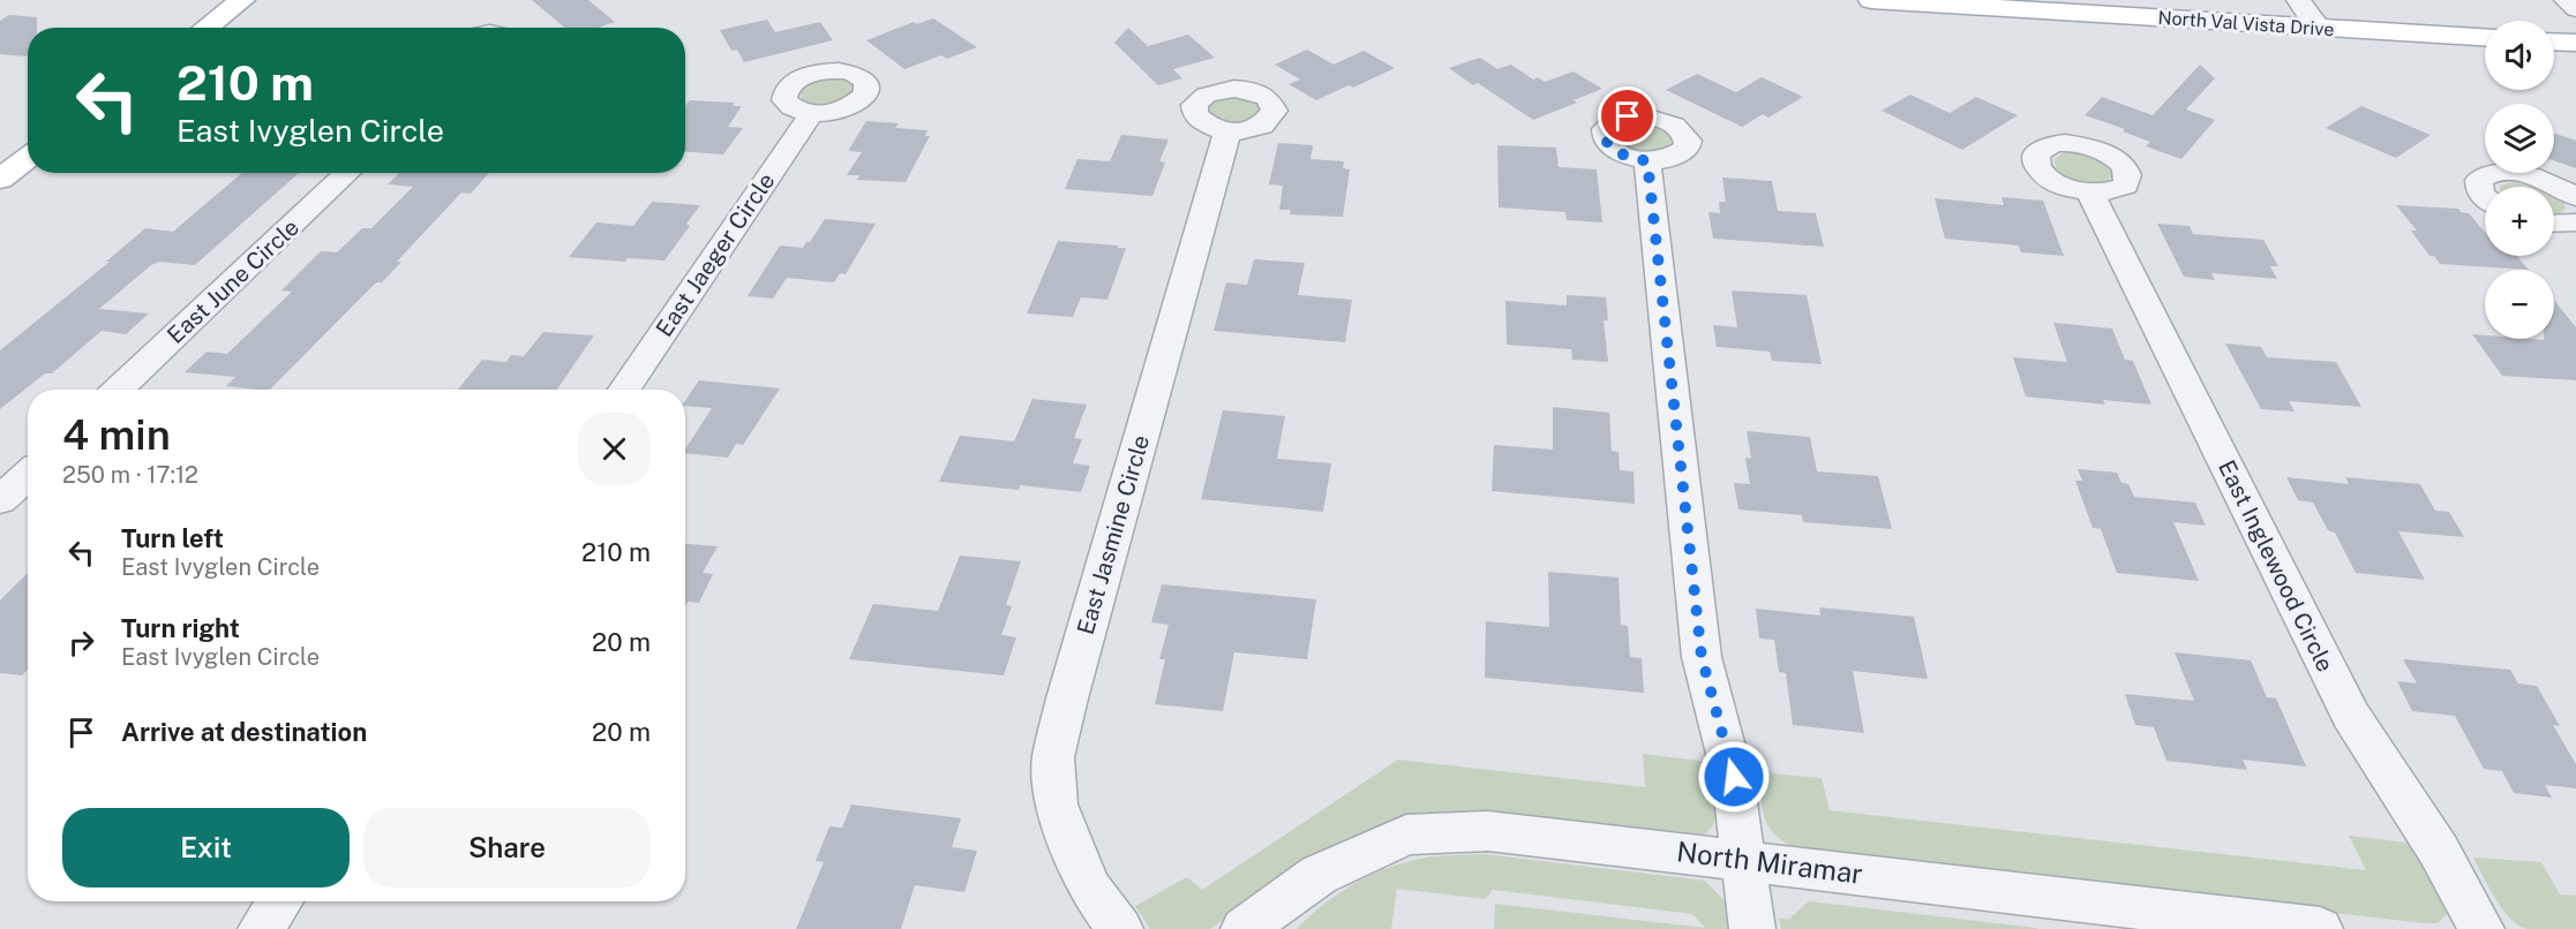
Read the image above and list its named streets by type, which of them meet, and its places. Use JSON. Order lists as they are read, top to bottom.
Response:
{
  "streets": {
    "main road": ["North Val Vista Drive"],
    "street": [
      "East Jaeger Circle",
      "East June Circle",
      "East Jasmine Circle",
      "East Inglewood Circle",
      "North Miramar"
    ]
  },
  "page": {
    "map_buttons": ["+", "−"],
    "turn": ["210 m", "East Ivyglen Circle"],
    "heading": ["4 min", "250 m · 17:12"],
    "list": [
      {
        "name": "Turn left",
        "note": "East Ivyglen Circle",
        "value": "210 m"
      },
      {
        "name": "Turn right",
        "note": "East Ivyglen Circle",
        "value": "20 m"
      },
      {
        "name": "Arrive at destination",
        "value": "20 m"
      }
    ],
    "buttons": ["Exit", "Share"]
  }
}
